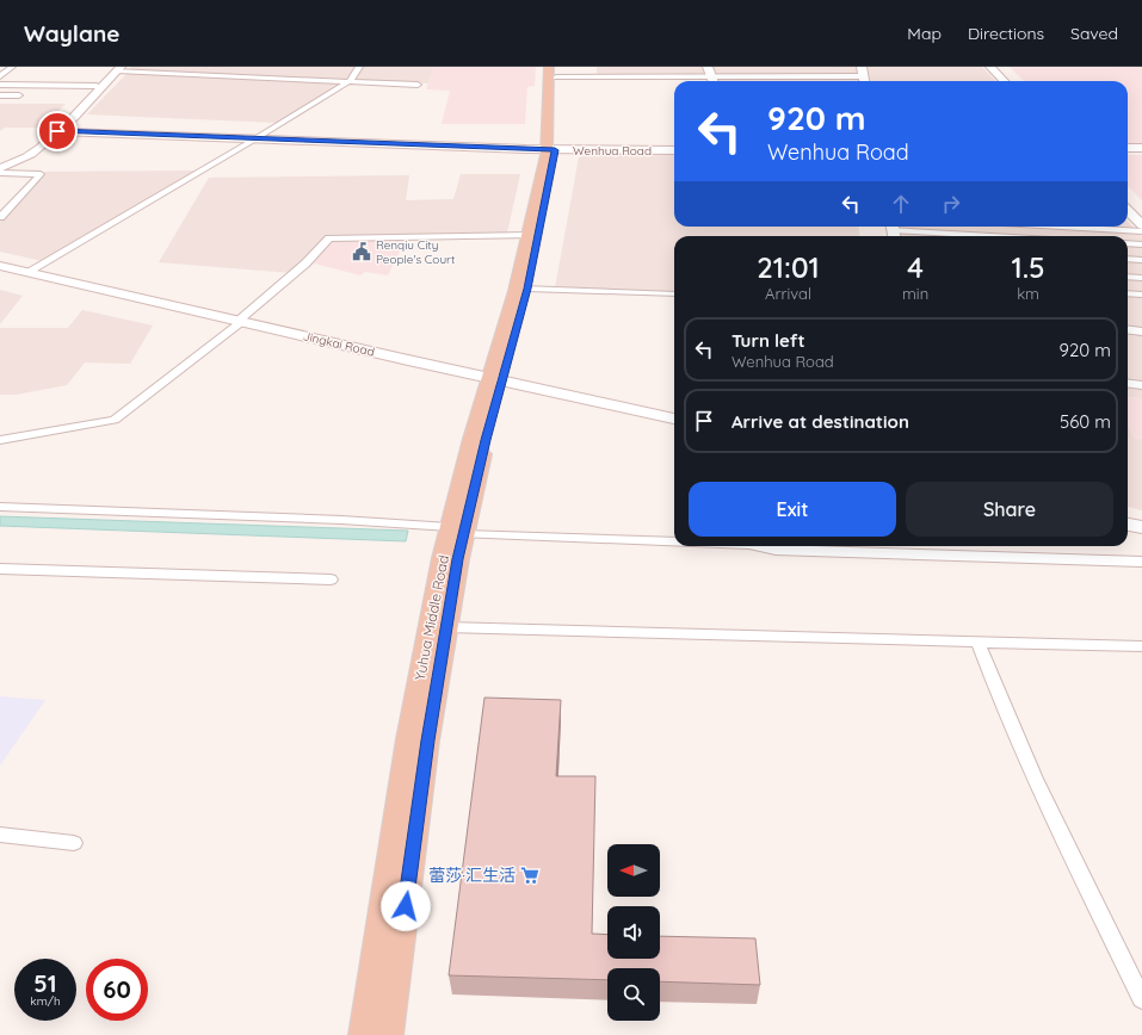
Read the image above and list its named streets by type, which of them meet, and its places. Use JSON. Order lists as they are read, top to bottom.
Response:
{
  "streets": {
    "main road": ["Wenhua Road", "Jingkai Road", "Yuhua Middle Road"]
  },
  "crossings": [
    ["Wenhua Road", "Yuhua Middle Road"],
    ["Jingkai Road", "Yuhua Middle Road"]
  ],
  "places": {
    "public building": ["Renqiu City People's Court"],
    "supermarket": ["蕾莎·汇生活"]
  },
  "north": "left",
  "page": {
    "header": "Waylane",
    "nav": ["Map", "Directions", "Saved"],
    "turn": ["920 m", "Wenhua Road"],
    "eta": [
      "21:01",
      "Arrival",
      "4",
      "min",
      "1.5",
      "km"
    ],
    "list": [
      {
        "name": "Turn left",
        "note": "Wenhua Road",
        "value": "920 m"
      },
      {
        "name": "Arrive at destination",
        "value": "560 m"
      }
    ],
    "buttons": ["Exit", "Share"],
    "speed": "51 km/h",
    "limit": "60"
  }
}
